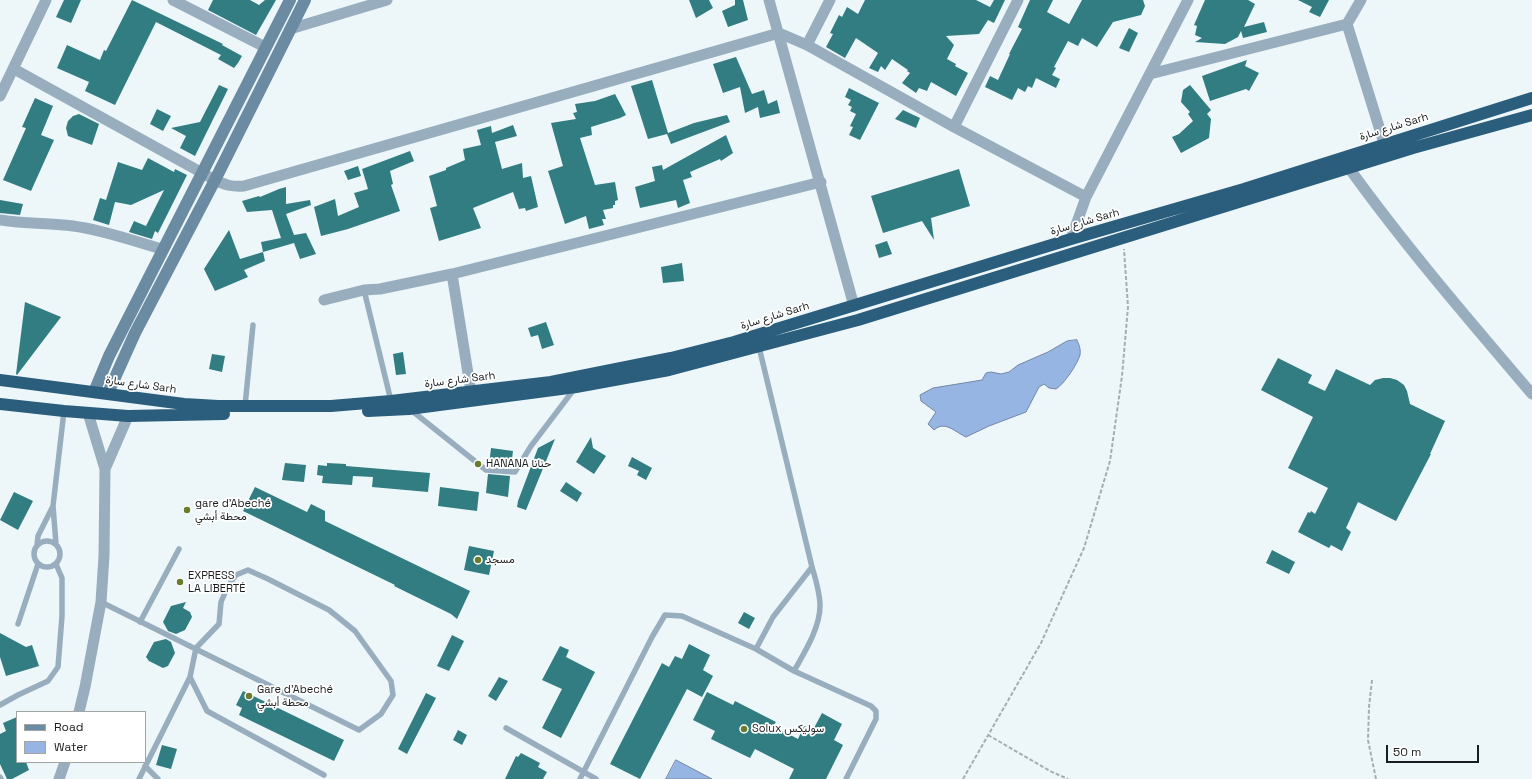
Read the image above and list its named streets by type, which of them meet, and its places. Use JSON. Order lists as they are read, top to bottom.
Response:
{
  "streets": {
    "highway": ["شارع سارة Sarh"]
  },
  "places": [
    "HANANA حنانا",
    "gare d'Abeché محطة أبشي",
    "مسجد",
    "EXPRESS LA LIBERTÉ",
    "Gare d'Abeché محطة أبشي",
    "Solux سوليكس"
  ],
  "legend": ["Road", "Water"],
  "scale_bar": "50 m"
}
